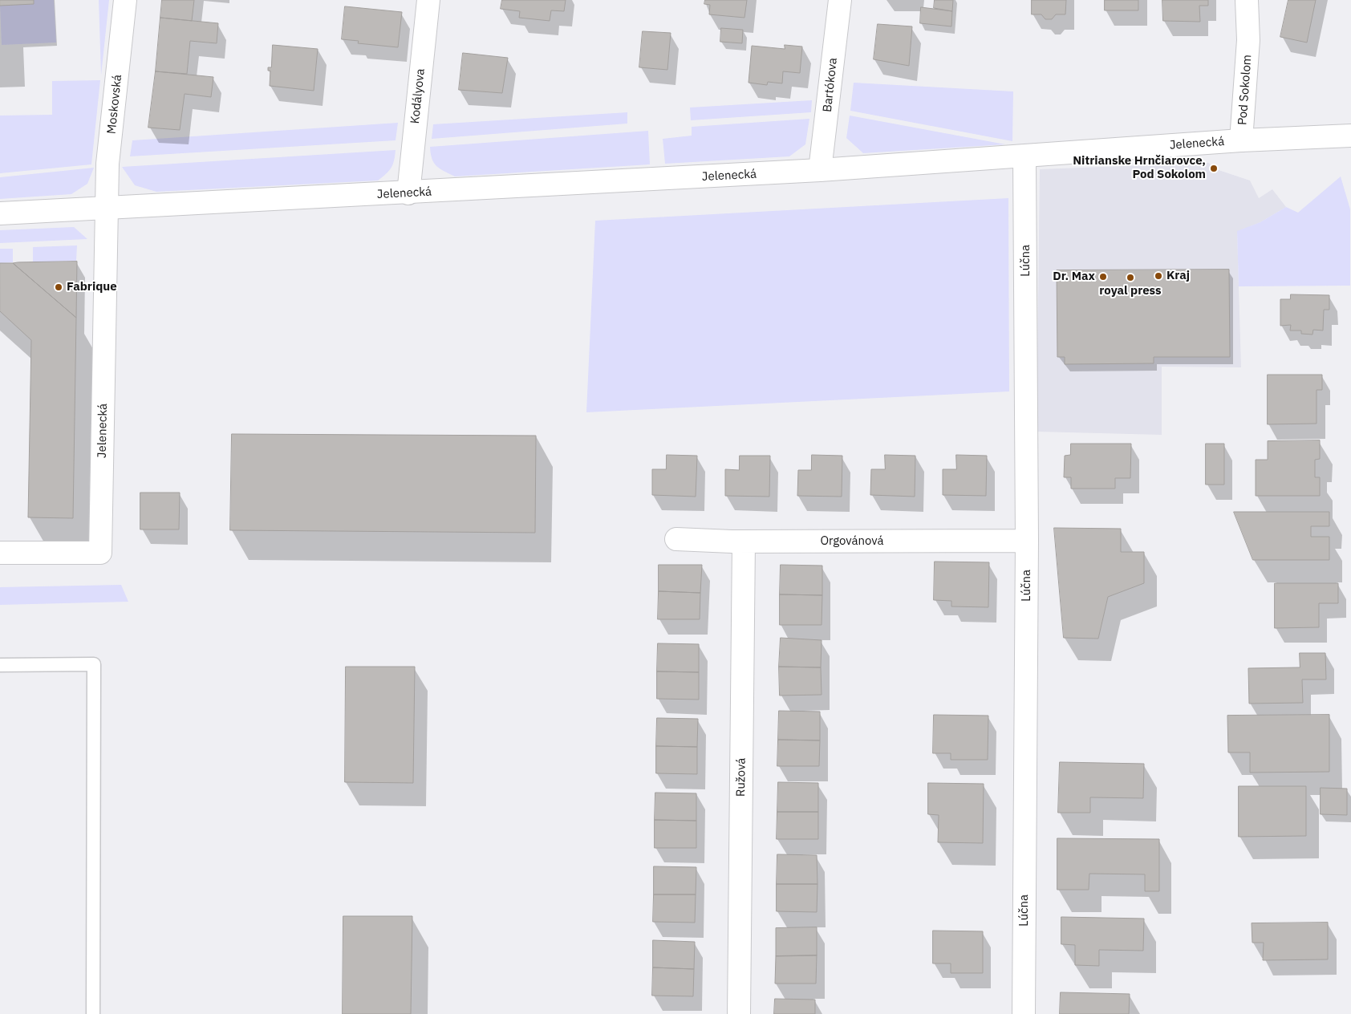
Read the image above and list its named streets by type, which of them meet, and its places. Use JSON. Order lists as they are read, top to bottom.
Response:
{
  "streets": {
    "street": [
      "Bartókova",
      "Pod Sokolom",
      "Kodályova",
      "Moskovská",
      "Jelenecká",
      "Lúčna",
      "Orgovánová",
      "Ružová"
    ]
  },
  "crossings": [
    ["Bartókova", "Jelenecká"],
    ["Pod Sokolom", "Jelenecká"],
    ["Kodályova", "Jelenecká"],
    ["Moskovská", "Jelenecká"],
    ["Jelenecká", "Lúčna"],
    ["Lúčna", "Orgovánová"],
    ["Orgovánová", "Ružová"]
  ],
  "places": [
    "Nitrianske Hrnčiarovce, Pod Sokolom",
    "Kraj",
    "Dr. Max",
    "royal press",
    "Fabrique"
  ]
}
